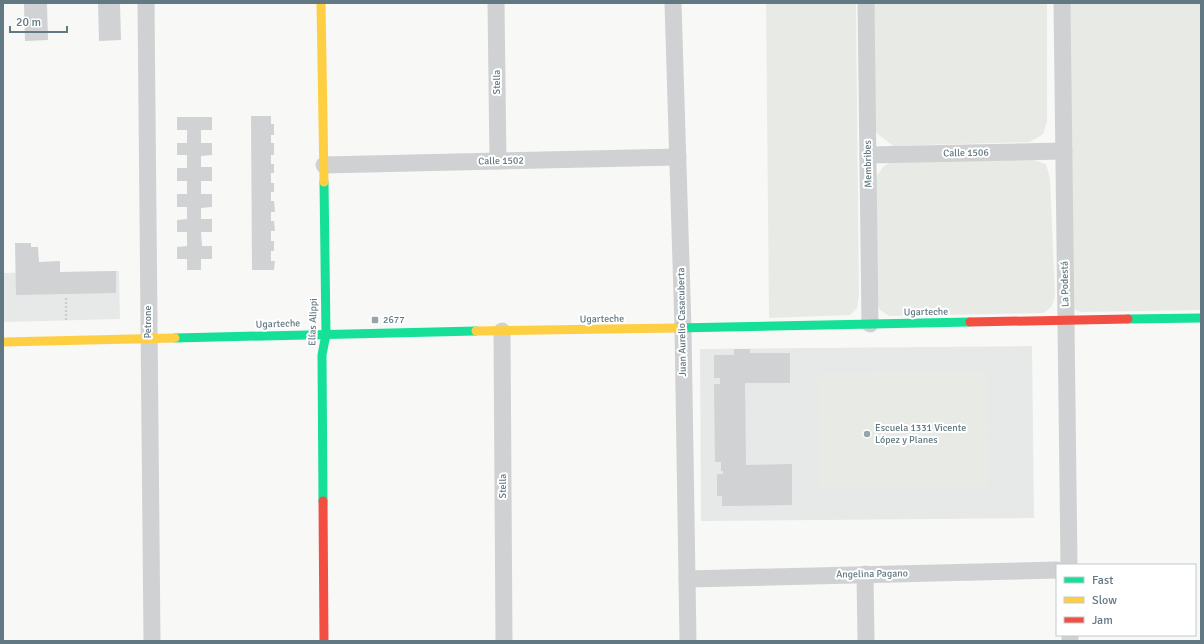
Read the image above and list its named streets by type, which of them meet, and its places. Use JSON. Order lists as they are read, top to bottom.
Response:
{
  "streets": {
    "street": [
      "Stella",
      "Calle 1506",
      "Calle 1502",
      "Membribes",
      "La Podestá",
      "Ugarteche",
      "Petrone",
      "Elías Alippi",
      "Juan Aurelio Casacuberta",
      "Angelina Pagano"
    ]
  },
  "crossings": [
    ["Stella", "Calle 1502"],
    ["Stella", "Ugarteche"],
    ["Calle 1506", "Membribes"],
    ["Calle 1506", "La Podestá"],
    ["Calle 1502", "Elías Alippi"],
    ["Calle 1502", "Juan Aurelio Casacuberta"],
    ["Membribes", "Ugarteche"],
    ["La Podestá", "Ugarteche"],
    ["Ugarteche", "Petrone"],
    ["Ugarteche", "Elías Alippi"],
    ["Ugarteche", "Juan Aurelio Casacuberta"],
    ["Juan Aurelio Casacuberta", "Angelina Pagano"]
  ],
  "places": {
    "transit": ["2677"],
    "other": ["Escuela 1331 Vicente López y Planes"]
  },
  "legend": ["Fast", "Slow", "Jam"],
  "scale_bar": "20 m"
}
